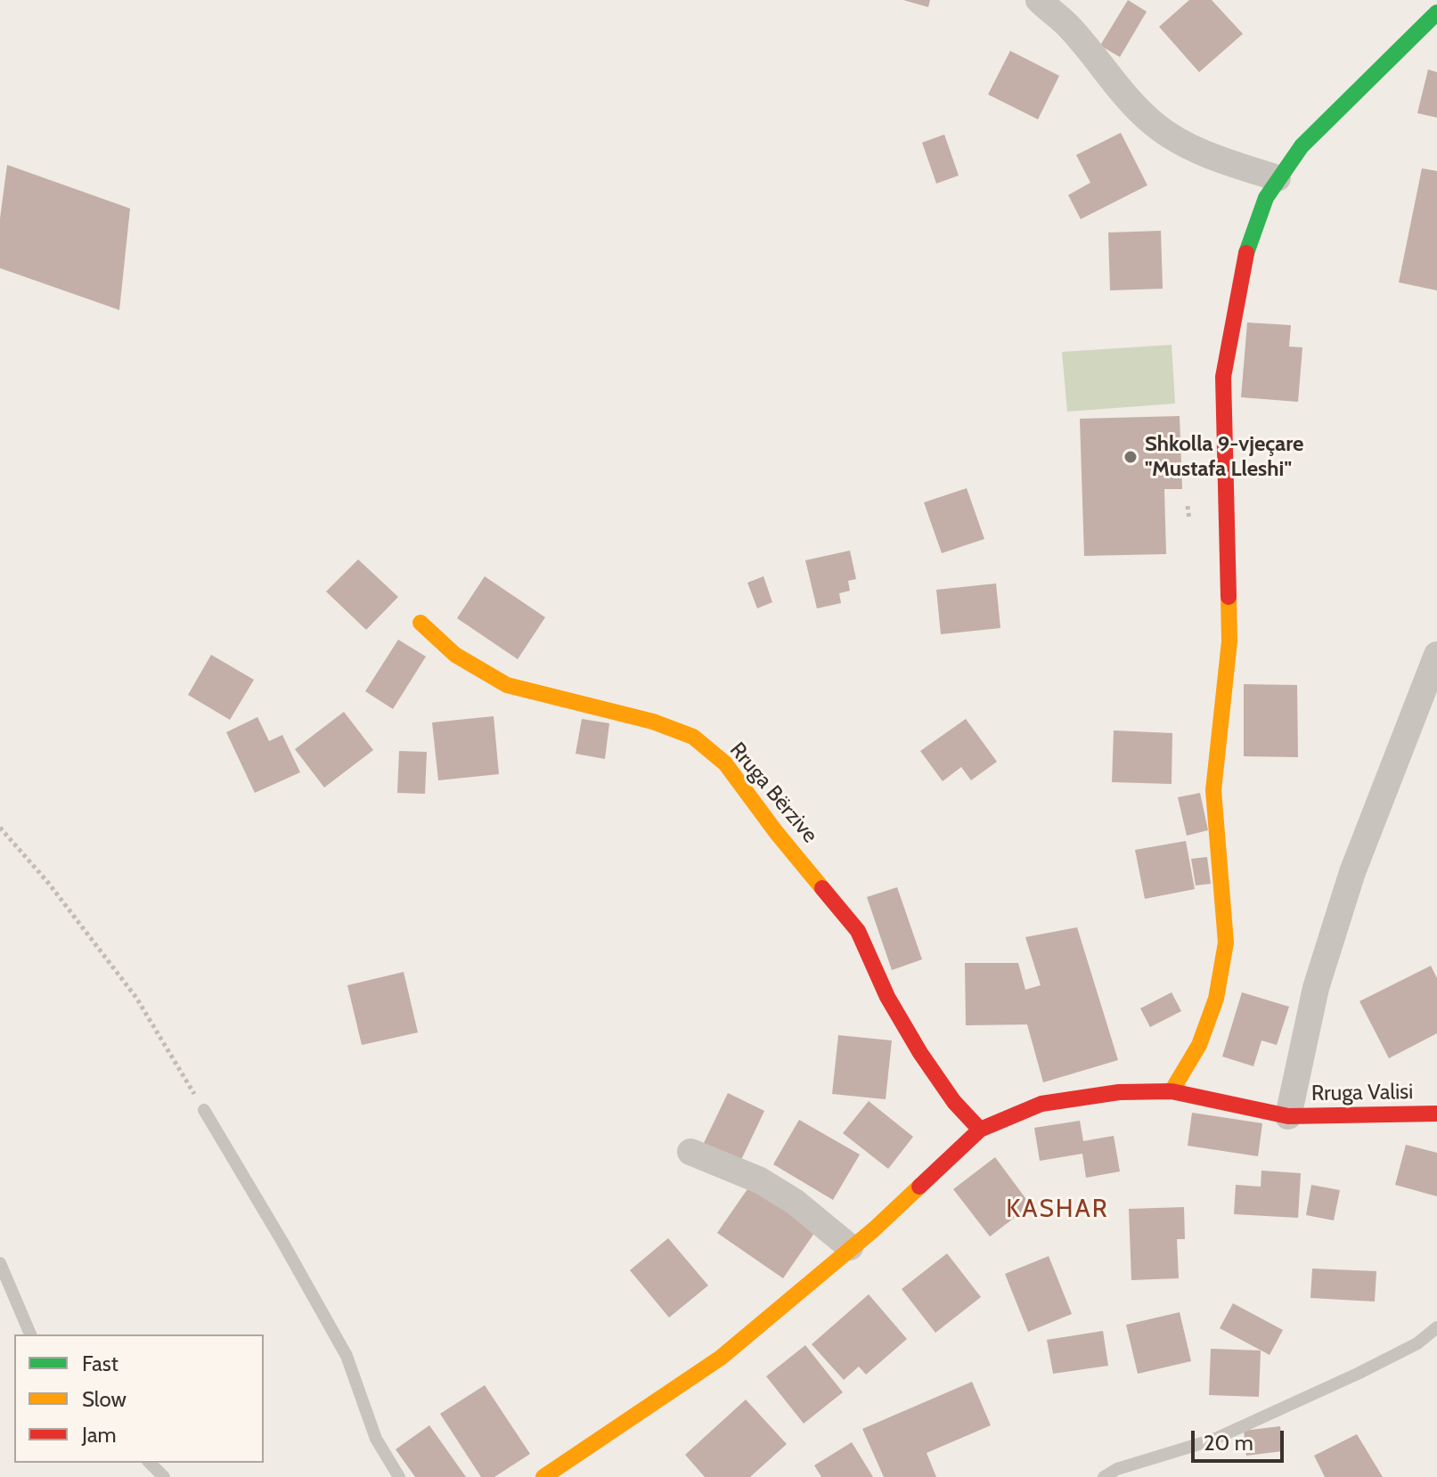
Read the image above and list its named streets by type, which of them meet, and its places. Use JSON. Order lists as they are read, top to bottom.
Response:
{
  "streets": {
    "street": ["Rruga Bërzive", "Rruga Valisi"]
  },
  "crossings": [
    ["Rruga Bërzive", "Rruga Valisi"]
  ],
  "districts": ["KASHAR"],
  "places": ["Shkolla 9-vjeçare \"Mustafa Lleshi\""],
  "legend": ["Fast", "Slow", "Jam"],
  "scale_bar": "20 m"
}
